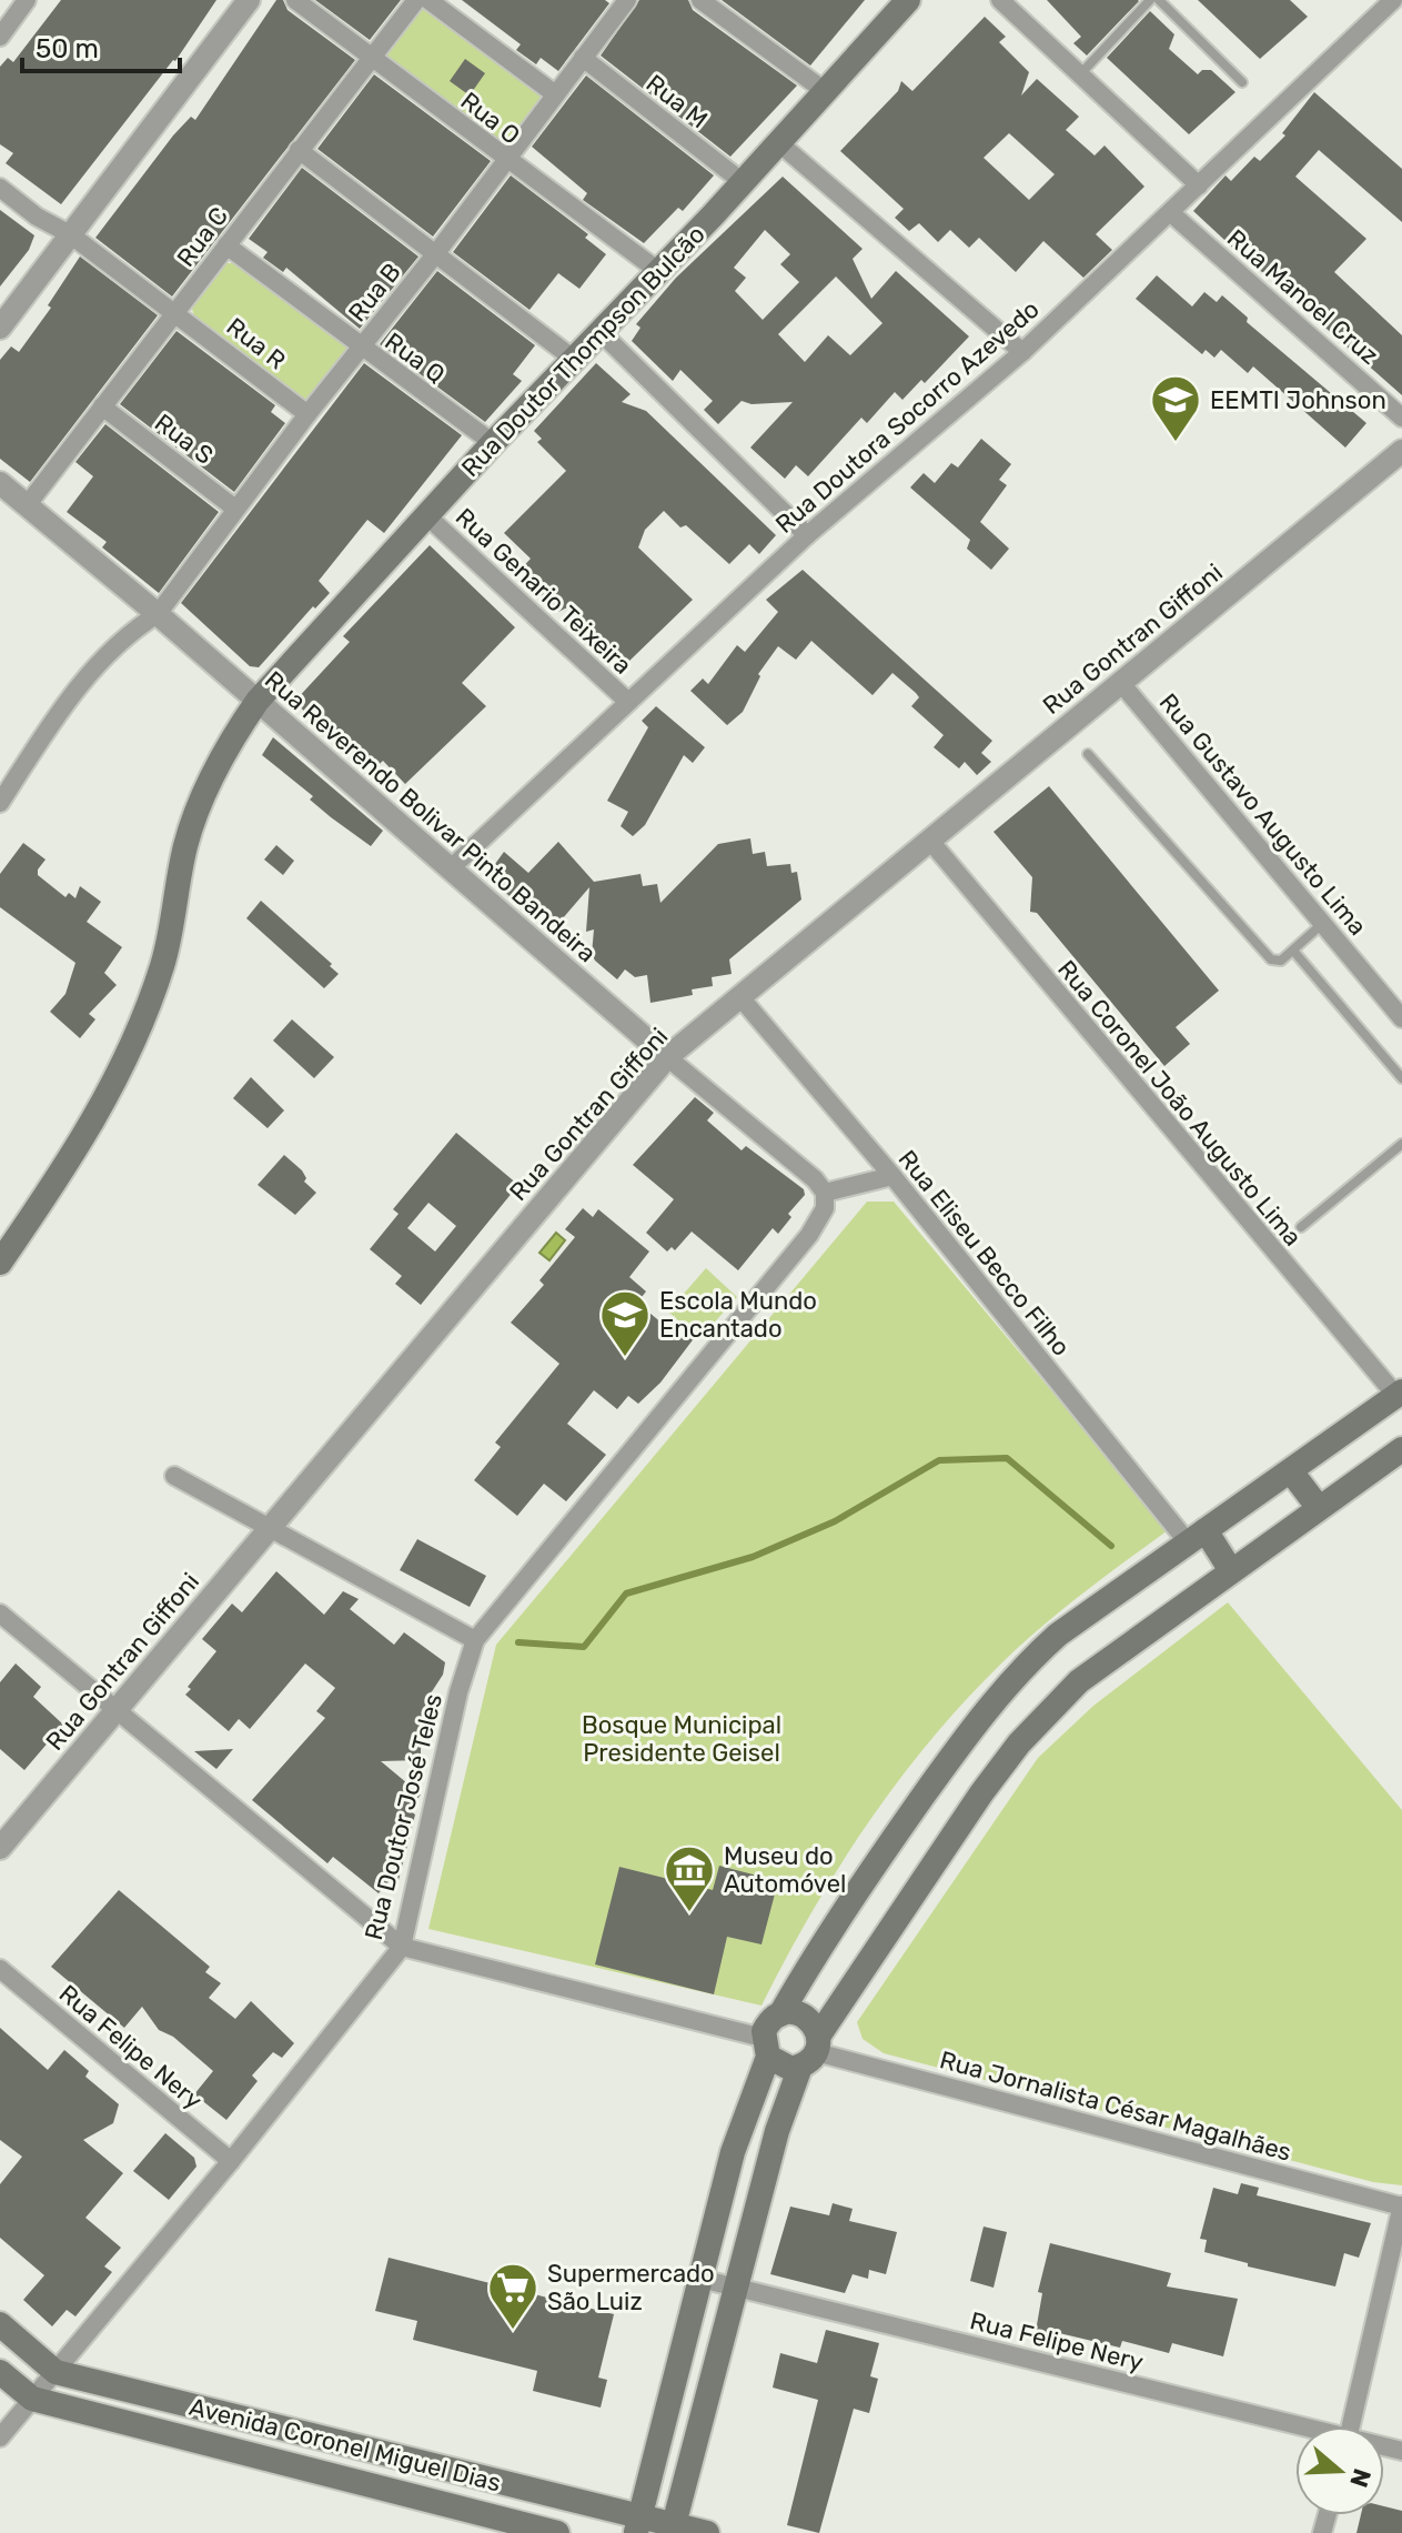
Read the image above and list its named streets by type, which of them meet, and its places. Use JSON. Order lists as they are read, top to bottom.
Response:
{
  "streets": {
    "main road": ["Rua Doutor Thompson Bulcão", "Avenida Coronel Miguel Dias"],
    "street": [
      "Rua M",
      "Rua O",
      "Rua C",
      "Rua B",
      "Rua Manoel Cruz",
      "Rua R",
      "Rua Q",
      "Rua Doutora Socorro Azevedo",
      "Rua S",
      "Rua Genario Teixeira",
      "Rua Gontran Giffoni",
      "Rua Gustavo Augusto Lima",
      "Rua Reverendo Bolivar Pinto Bandeira",
      "Rua Coronel João Augusto Lima",
      "Rua Eliseu Becco Filho",
      "Rua Doutor José Teles",
      "Rua Felipe Nery",
      "Rua Jornalista César Magalhães"
    ]
  },
  "crossings": [
    ["Rua M", "Rua B"],
    ["Rua M", "Rua Doutor Thompson Bulcão"],
    ["Rua O", "Rua C"],
    ["Rua O", "Rua B"],
    ["Rua O", "Rua Doutor Thompson Bulcão"],
    ["Rua C", "Rua R"],
    ["Rua C", "Rua Q"],
    ["Rua C", "Rua S"],
    ["Rua C", "Rua Reverendo Bolivar Pinto Bandeira"],
    ["Rua B", "Rua R"],
    ["Rua B", "Rua Q"],
    ["Rua B", "Rua S"],
    ["Rua B", "Rua Reverendo Bolivar Pinto Bandeira"],
    ["Rua Manoel Cruz", "Rua Doutora Socorro Azevedo"],
    ["Rua Doutor Thompson Bulcão", "Rua Q"],
    ["Rua Doutor Thompson Bulcão", "Rua Genario Teixeira"],
    ["Rua Doutor Thompson Bulcão", "Rua Reverendo Bolivar Pinto Bandeira"],
    ["Rua Doutora Socorro Azevedo", "Rua Genario Teixeira"],
    ["Rua Doutora Socorro Azevedo", "Rua Reverendo Bolivar Pinto Bandeira"],
    ["Rua Gontran Giffoni", "Rua Gustavo Augusto Lima"],
    ["Rua Gontran Giffoni", "Rua Reverendo Bolivar Pinto Bandeira"],
    ["Rua Gontran Giffoni", "Rua Coronel João Augusto Lima"],
    ["Rua Gontran Giffoni", "Rua Eliseu Becco Filho"],
    ["Rua Reverendo Bolivar Pinto Bandeira", "Rua Doutor José Teles"],
    ["Rua Doutor José Teles", "Rua Felipe Nery"],
    ["Rua Doutor José Teles", "Avenida Coronel Miguel Dias"]
  ],
  "parks": ["Bosque Municipal Presidente Geisel"],
  "places": {
    "school or university": ["EEMTI Johnson", "Escola Mundo Encantado"],
    "museum": ["Museu do Automóvel"],
    "supermarket": ["Supermercado São Luiz"]
  },
  "scale_bar": "50 m",
  "north": "right"
}
